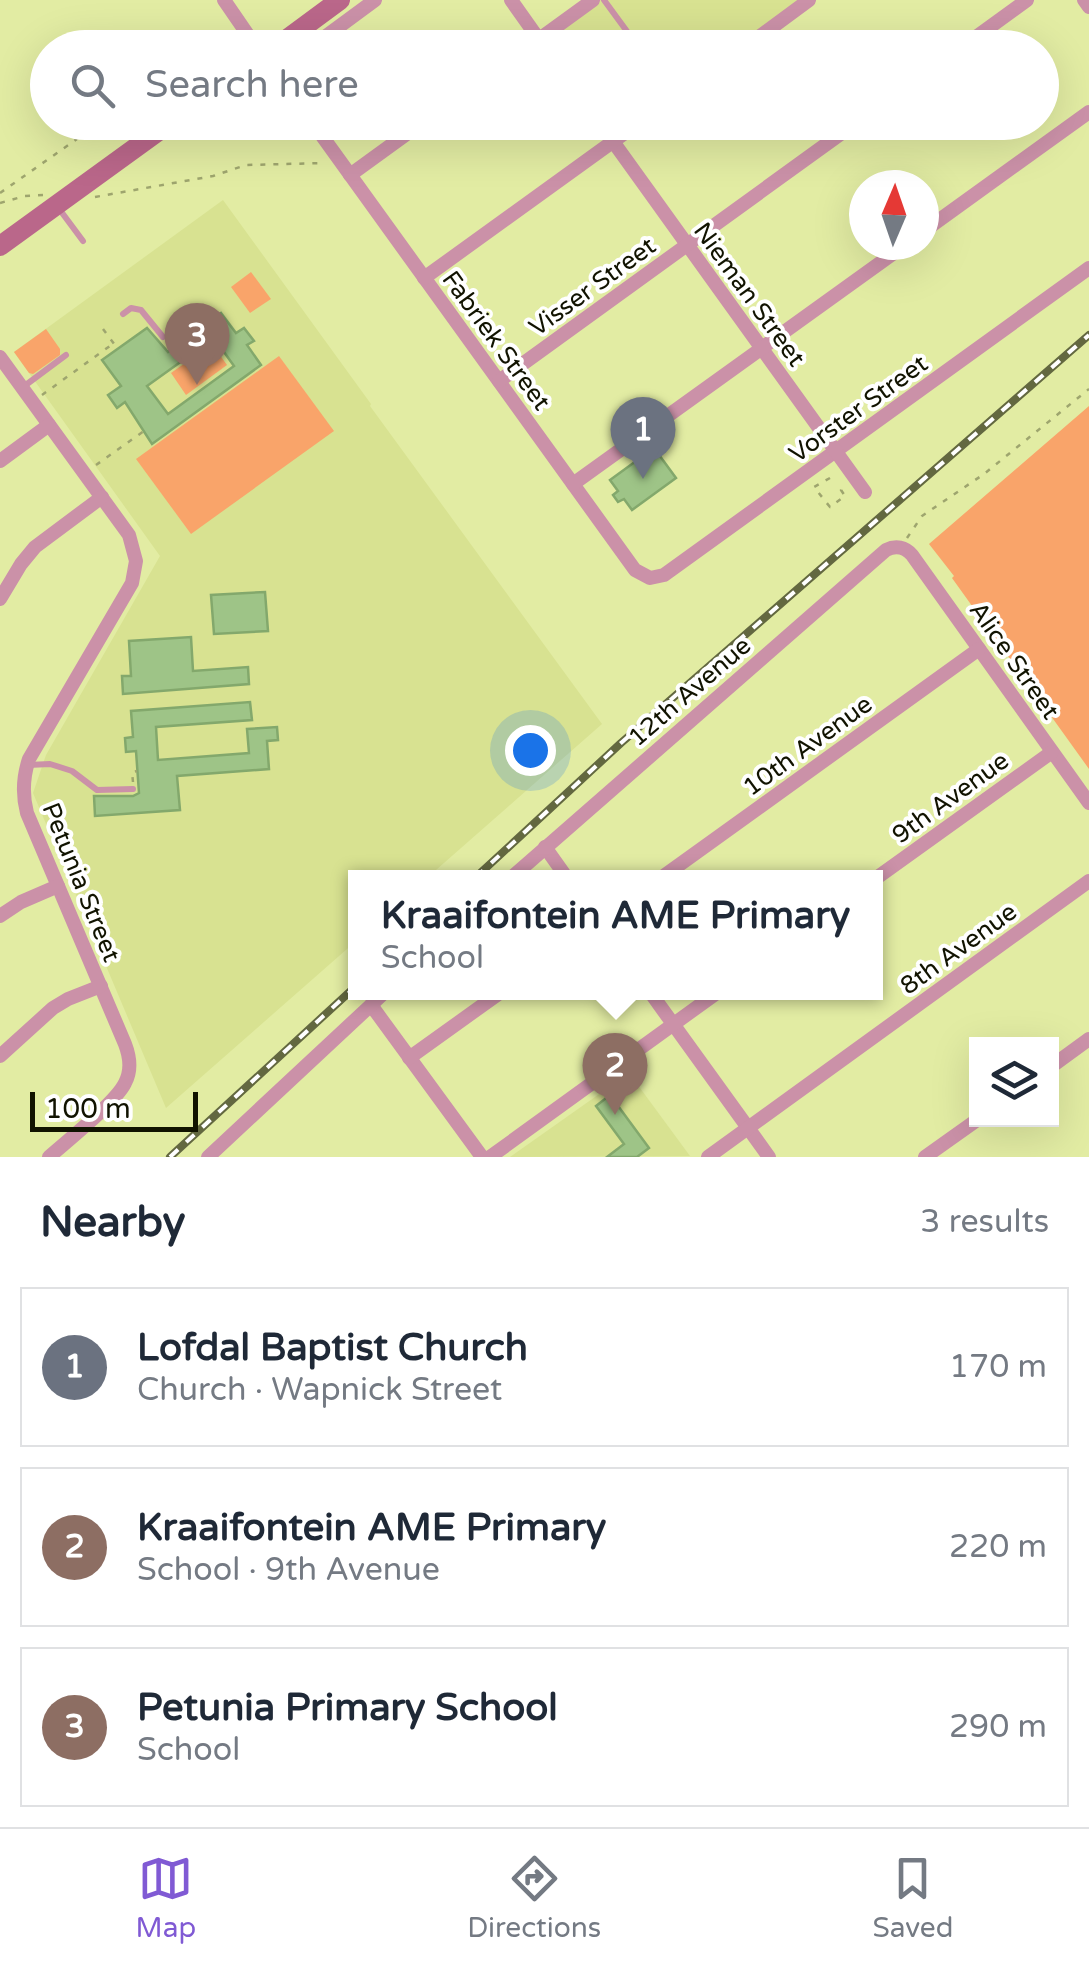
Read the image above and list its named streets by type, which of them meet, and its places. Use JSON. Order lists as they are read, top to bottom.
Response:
{
  "streets": {
    "street": [
      "Visser Street",
      "Nieman Street",
      "Fabriek Street",
      "Vorster Street",
      "Alice Street",
      "12th Avenue",
      "10th Avenue",
      "9th Avenue",
      "Petunia Street",
      "8th Avenue"
    ]
  },
  "crossings": [
    ["Visser Street", "Nieman Street"],
    ["Visser Street", "Fabriek Street"],
    ["Nieman Street", "Vorster Street"],
    ["Fabriek Street", "Vorster Street"],
    ["Alice Street", "12th Avenue"],
    ["Alice Street", "10th Avenue"],
    ["Alice Street", "9th Avenue"]
  ],
  "scale_bar": "100 m",
  "north": "top",
  "page": {
    "search": "Search here",
    "pins": ["3", "1", "2"],
    "popup": ["Kraaifontein AME Primary", "School"],
    "scale": "100 m",
    "heading": ["Nearby", "3 results"],
    "list": [
      {
        "mark": "1",
        "name": "Lofdal Baptist Church",
        "note": "Church · Wapnick Street",
        "value": "170 m"
      },
      {
        "mark": "2",
        "name": "Kraaifontein AME Primary",
        "note": "School · 9th Avenue",
        "value": "220 m"
      },
      {
        "mark": "3",
        "name": "Petunia Primary School",
        "note": "School",
        "value": "290 m"
      }
    ],
    "nav": ["Map", "Directions", "Saved"]
  }
}
